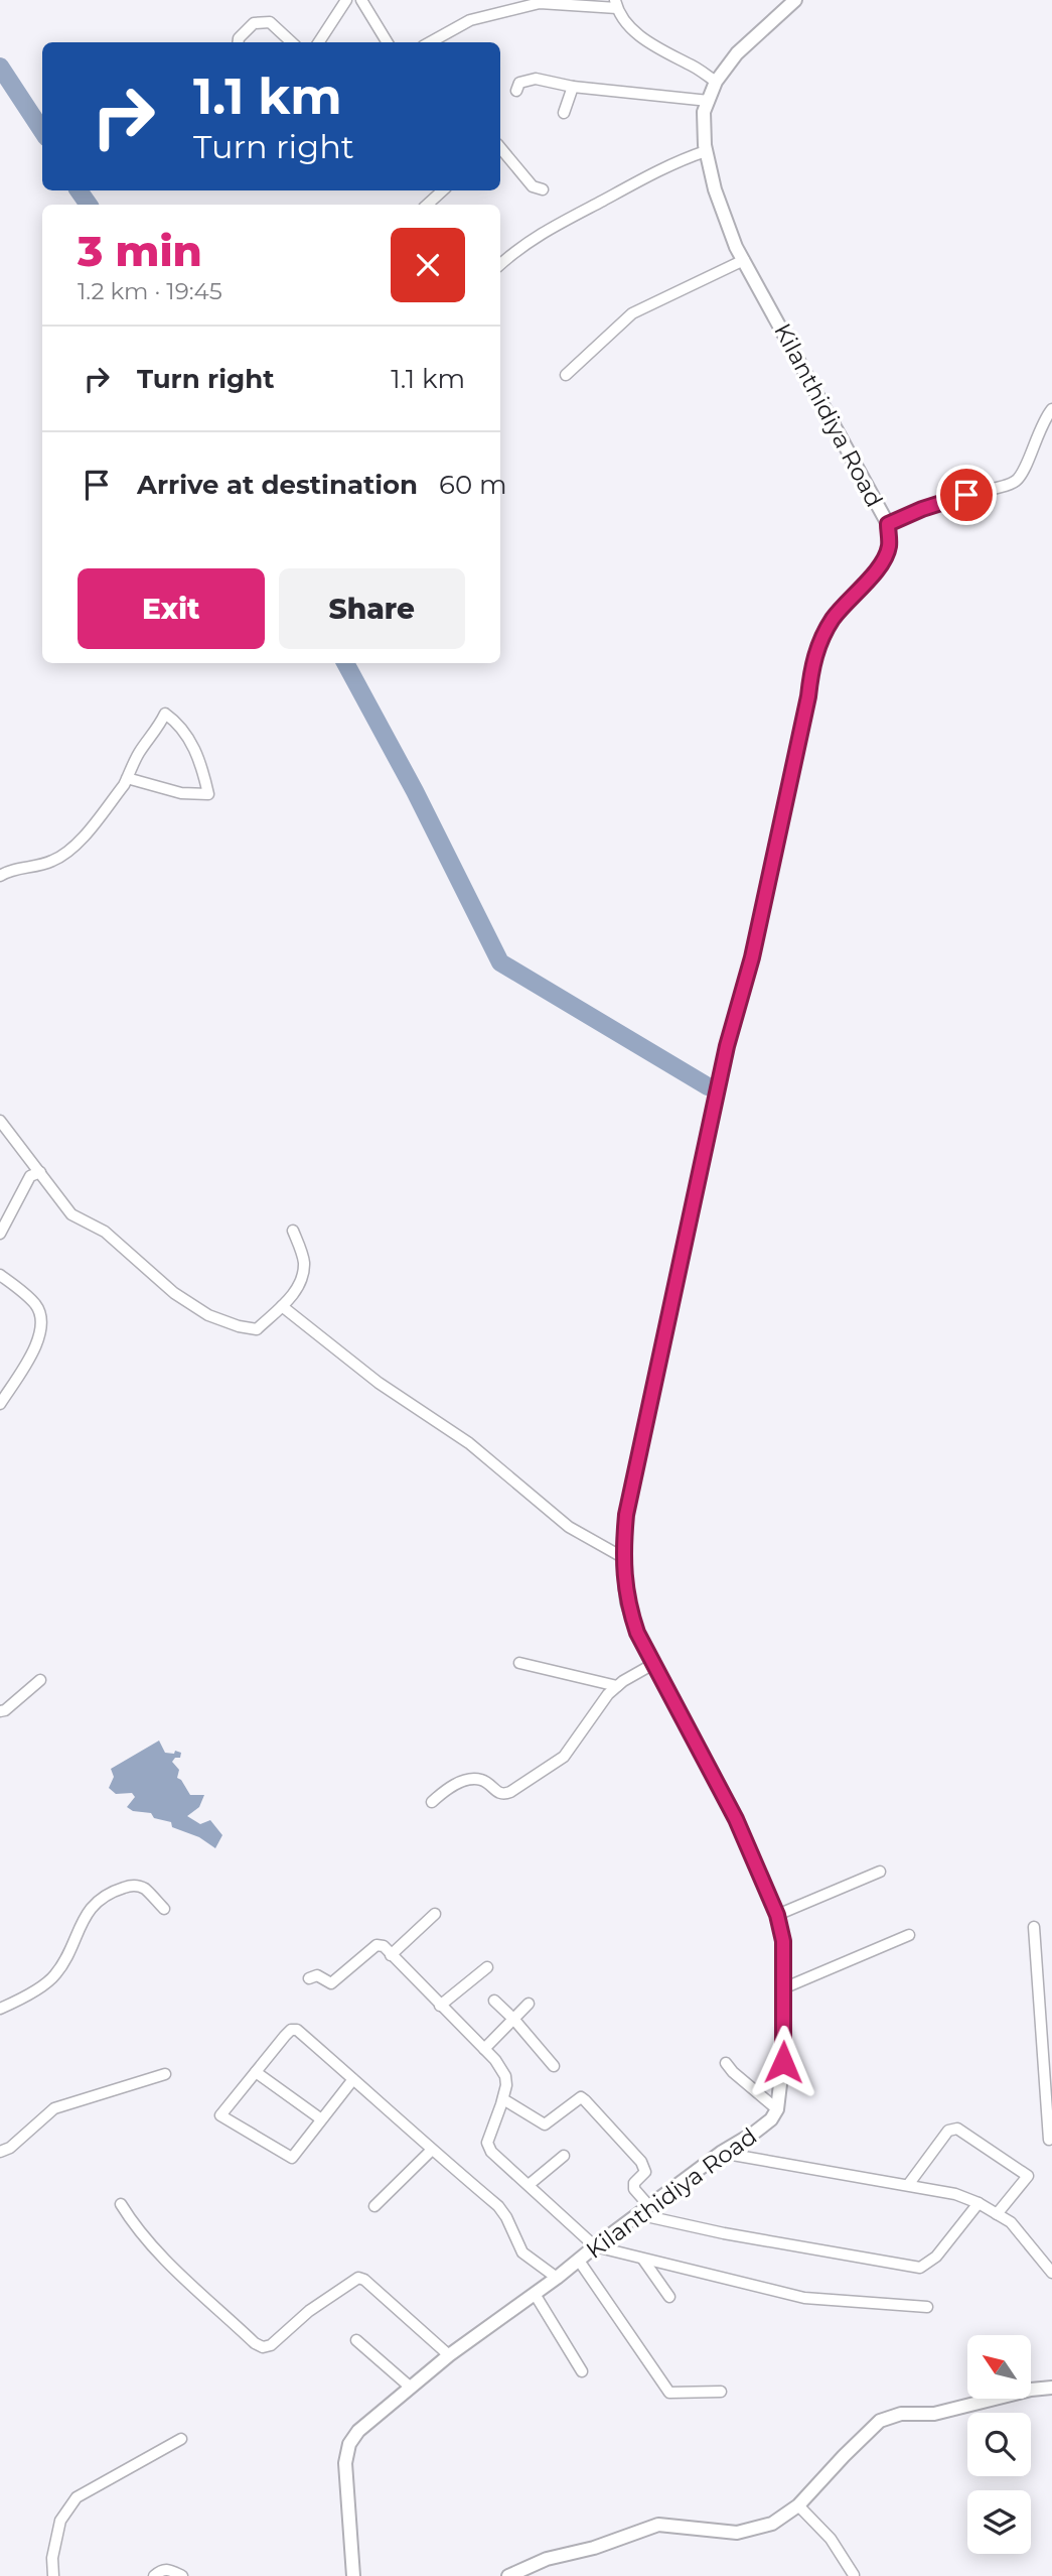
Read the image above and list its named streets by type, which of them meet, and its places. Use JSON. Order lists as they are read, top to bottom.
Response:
{
  "streets": {
    "street": ["Kilanthidiya Road"]
  },
  "north": "top left",
  "page": {
    "turn": ["1.1 km", "Turn right"],
    "heading": ["3 min", "1.2 km · 19:45"],
    "list": [
      {
        "name": "Turn right",
        "value": "1.1 km"
      },
      {
        "name": "Arrive at destination",
        "value": "60 m"
      }
    ],
    "buttons": ["Exit", "Share"]
  }
}
